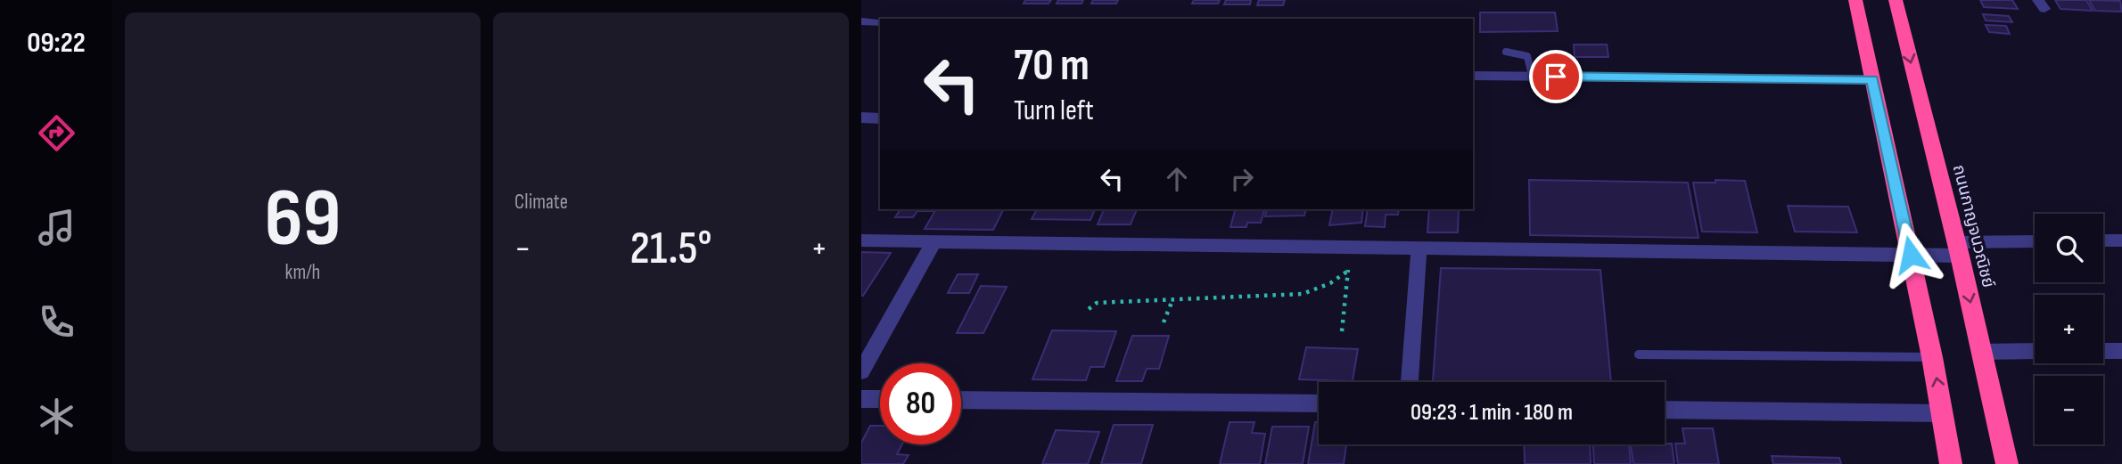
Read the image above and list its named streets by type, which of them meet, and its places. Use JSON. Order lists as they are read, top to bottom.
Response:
{
  "streets": {
    "highway": ["ถนนกาญจนวณิชย์"]
  },
  "page": {
    "tabs": "09:22",
    "tile": [
      ["69", "km/h"],
      "Climate"
    ],
    "turn": ["70 m", "Turn left"],
    "map_buttons": ["+", "−"],
    "heat": ["−", "21.5°", "+"],
    "limit": "80",
    "trip": "09:23 · 1 min · 180 m"
  }
}
